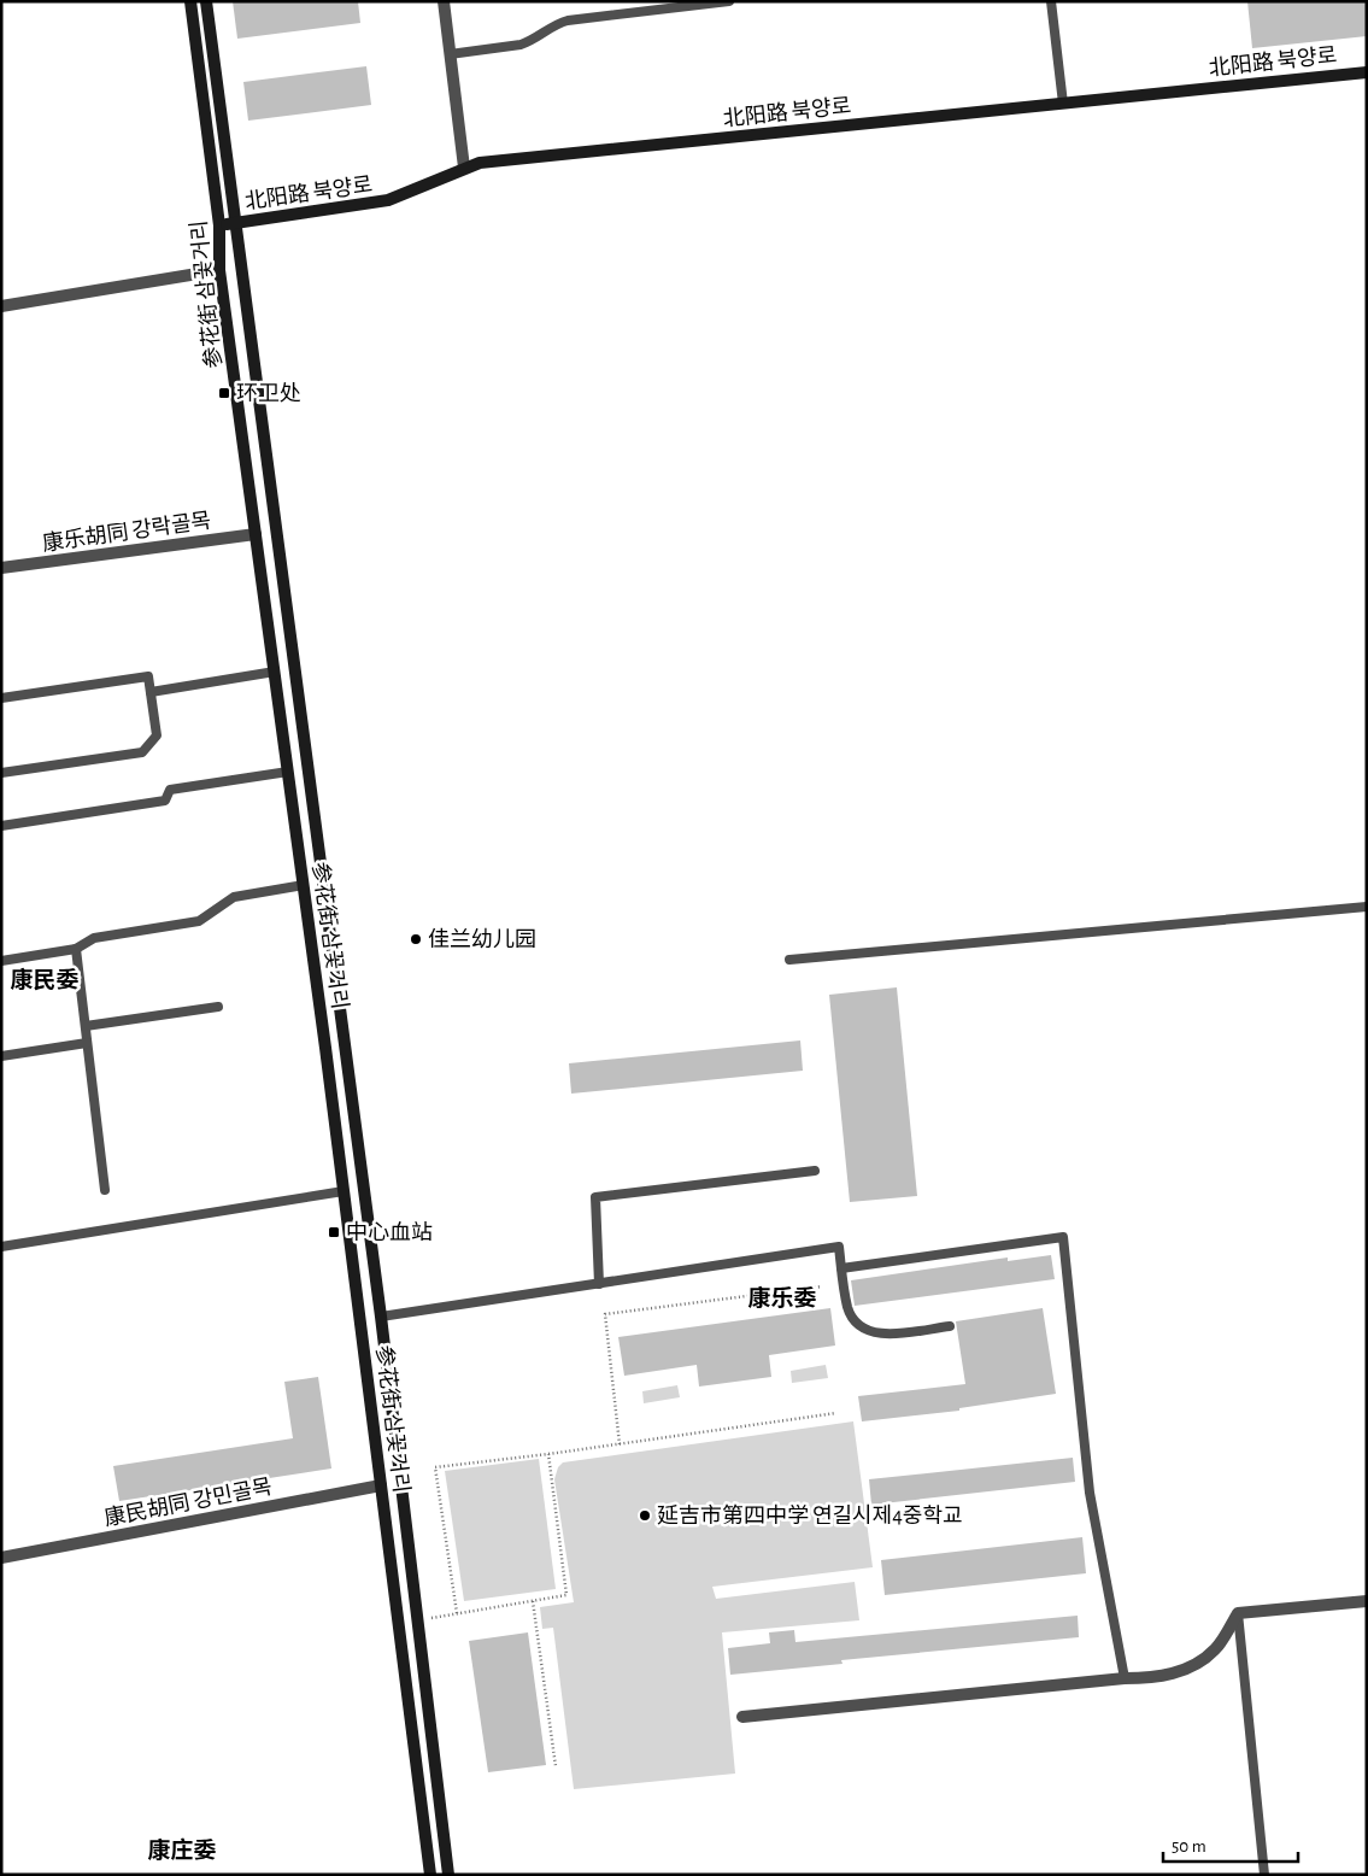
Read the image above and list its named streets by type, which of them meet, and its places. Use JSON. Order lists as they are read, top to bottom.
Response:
{
  "streets": {
    "main road": ["北阳路 북양로", "参花街 삼꽃거리"],
    "street": ["康乐胡同 강락골목", "康民胡同 강민골목"]
  },
  "crossings": [
    ["北阳路 북양로", "参花街 삼꽃거리"],
    ["参花街 삼꽃거리", "康乐胡同 강락골목"],
    ["参花街 삼꽃거리", "康民胡同 강민골목"]
  ],
  "districts": ["康民委", "康乐委", "康庄委"],
  "places": {
    "transit": ["环卫处", "中心血站"],
    "other": ["佳兰幼儿园", "延吉市第四中学 연길시제4중학교"]
  },
  "scale_bar": "50 m"
}
